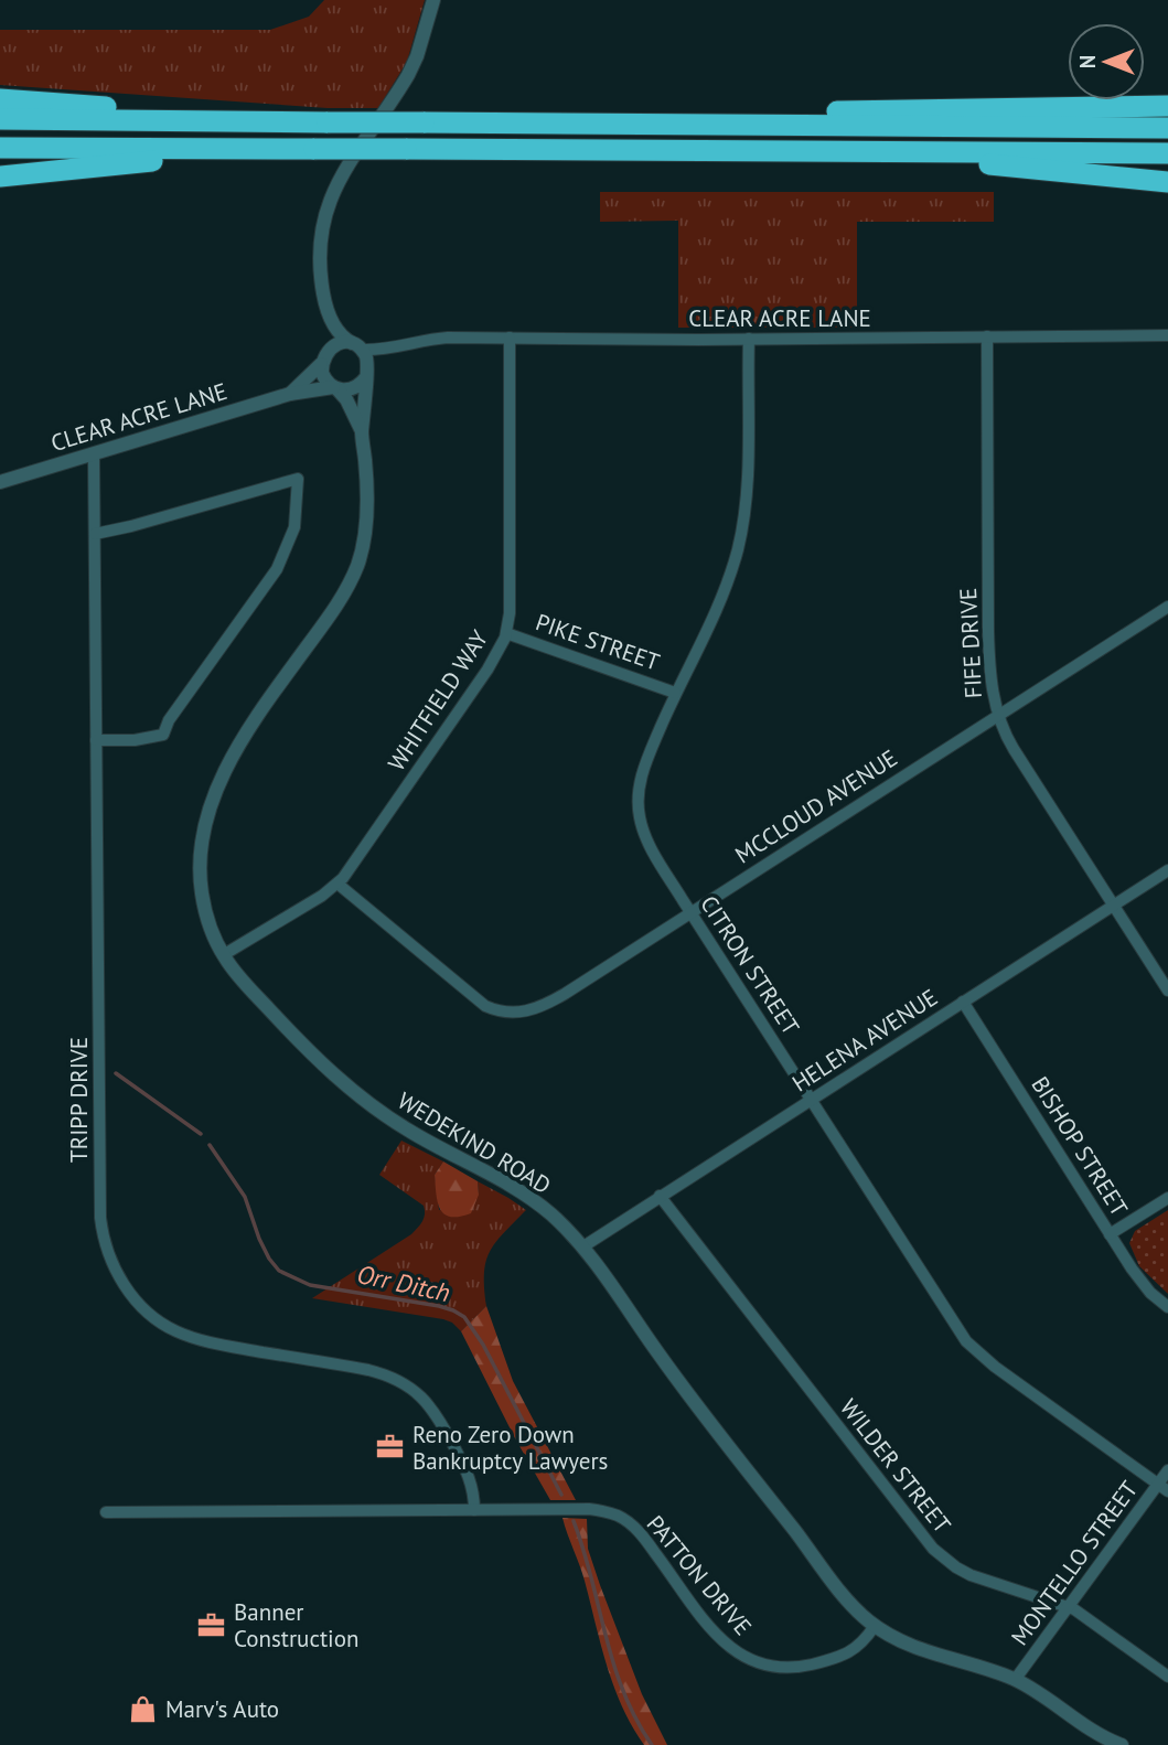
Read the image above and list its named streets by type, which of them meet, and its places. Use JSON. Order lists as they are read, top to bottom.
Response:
{
  "streets": {
    "street": [
      "CLEAR ACRE LANE",
      "PIKE STREET",
      "FIFE DRIVE",
      "WHITFIELD WAY",
      "MCCLOUD AVENUE",
      "CITRON STREET",
      "HELENA AVENUE",
      "TRIPP DRIVE",
      "WEDEKIND ROAD",
      "BISHOP STREET",
      "WILDER STREET",
      "MONTELLO STREET",
      "PATTON DRIVE"
    ]
  },
  "crossings": [
    ["CLEAR ACRE LANE", "FIFE DRIVE"],
    ["CLEAR ACRE LANE", "WHITFIELD WAY"],
    ["CLEAR ACRE LANE", "CITRON STREET"],
    ["CLEAR ACRE LANE", "TRIPP DRIVE"],
    ["CLEAR ACRE LANE", "WEDEKIND ROAD"],
    ["PIKE STREET", "WHITFIELD WAY"],
    ["PIKE STREET", "CITRON STREET"],
    ["FIFE DRIVE", "MCCLOUD AVENUE"],
    ["FIFE DRIVE", "HELENA AVENUE"],
    ["WHITFIELD WAY", "MCCLOUD AVENUE"],
    ["WHITFIELD WAY", "WEDEKIND ROAD"],
    ["MCCLOUD AVENUE", "CITRON STREET"],
    ["CITRON STREET", "HELENA AVENUE"],
    ["CITRON STREET", "MONTELLO STREET"],
    ["HELENA AVENUE", "WEDEKIND ROAD"],
    ["HELENA AVENUE", "BISHOP STREET"],
    ["HELENA AVENUE", "WILDER STREET"],
    ["TRIPP DRIVE", "PATTON DRIVE"],
    ["WEDEKIND ROAD", "MONTELLO STREET"],
    ["WEDEKIND ROAD", "PATTON DRIVE"],
    ["WILDER STREET", "MONTELLO STREET"]
  ],
  "water": ["Orr Ditch"],
  "places": {
    "office": ["Reno Zero Down Bankruptcy Lawyers", "Banner Construction"],
    "shop": ["Marv's Auto"]
  },
  "north": "left"
}
